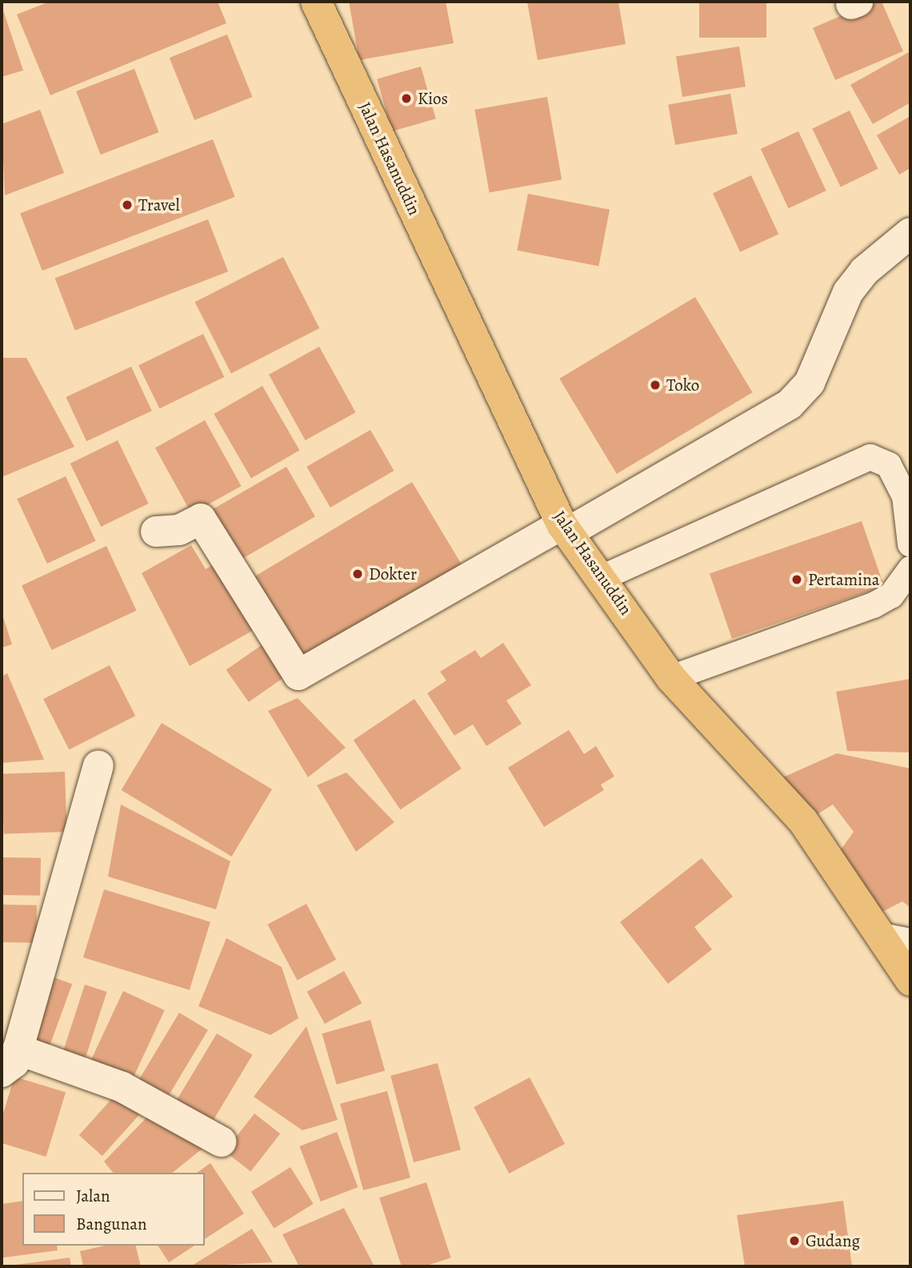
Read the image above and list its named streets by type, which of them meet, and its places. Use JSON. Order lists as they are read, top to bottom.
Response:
{
  "streets": {
    "highway": ["Jalan Hasanuddin"]
  },
  "places": [
    "Kios",
    "Travel",
    "Toko",
    "Dokter",
    "Pertamina",
    "Gudang"
  ],
  "legend": ["Jalan", "Bangunan"]
}
